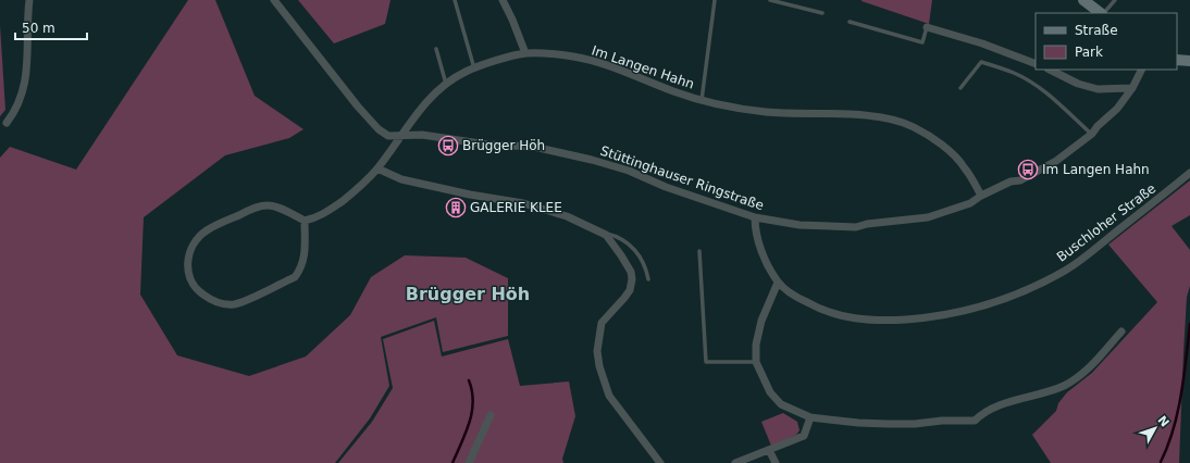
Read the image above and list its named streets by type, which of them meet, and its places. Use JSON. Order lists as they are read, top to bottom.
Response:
{
  "streets": {
    "street": ["Im Langen Hahn", "Stüttinghauser Ringstraße", "Buschloher Straße"]
  },
  "crossings": [
    ["Im Langen Hahn", "Stüttinghauser Ringstraße"],
    ["Stüttinghauser Ringstraße", "Buschloher Straße"]
  ],
  "districts": ["Brügger Höh"],
  "places": {
    "bus stop": ["Brügger Höh", "Im Langen Hahn"],
    "building": ["GALERIE KLEE"]
  },
  "legend": ["Straße", "Park"],
  "scale_bar": "50 m",
  "north": "top right"
}
